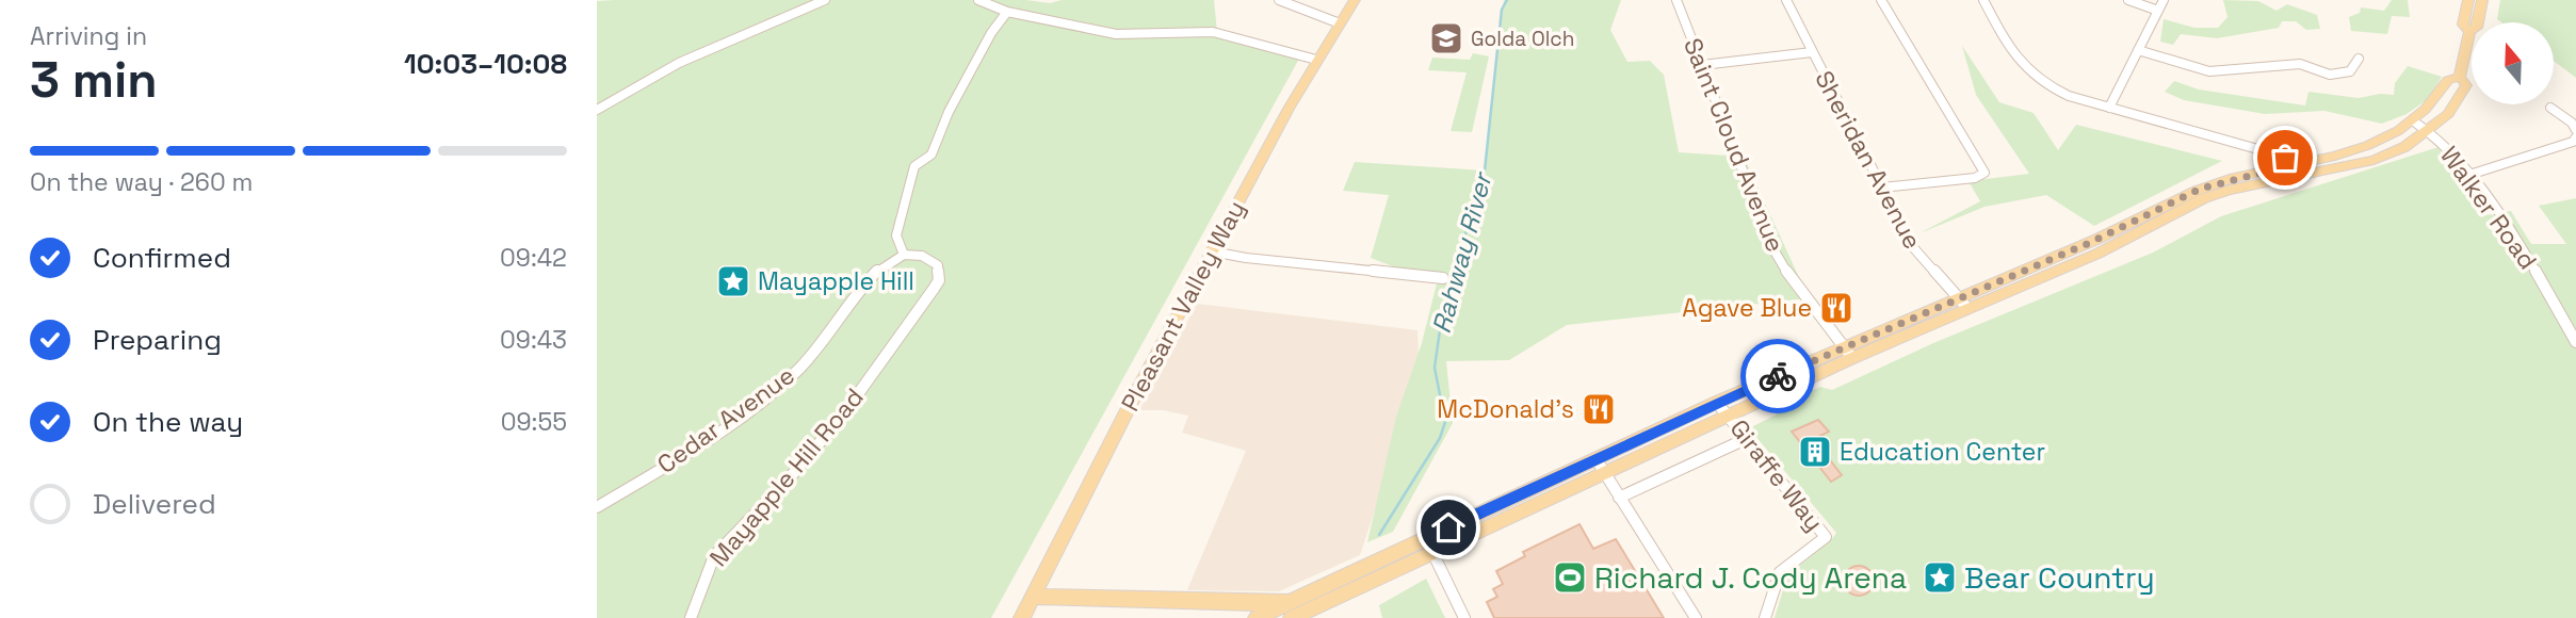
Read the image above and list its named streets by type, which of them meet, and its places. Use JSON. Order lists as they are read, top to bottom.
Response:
{
  "streets": {
    "main road": ["Pleasant Valley Way"],
    "street": [
      "Saint Cloud Avenue",
      "Sheridan Avenue",
      "Walker Road",
      "Cedar Avenue",
      "Giraffe Way",
      "Mayapple Hill Road"
    ]
  },
  "crossings": [
    ["Cedar Avenue", "Mayapple Hill Road"]
  ],
  "water": ["Rahway River"],
  "places": {
    "school or university": ["Golda Olch"],
    "place": ["Mayapple Hill", "Bear Country"],
    "restaurant": ["Agave Blue", "McDonald's"],
    "building": ["Education Center"],
    "sports": ["Richard J. Cody Arena"]
  },
  "north": "top",
  "page": {
    "heading": ["3 min", "Arriving in", "10:03–10:08"],
    "bar": "On the way · 260 m",
    "list": [
      ["Confirmed", "09:42"],
      ["Preparing", "09:43"],
      ["On the way", "09:55"],
      "Delivered"
    ]
  }
}
